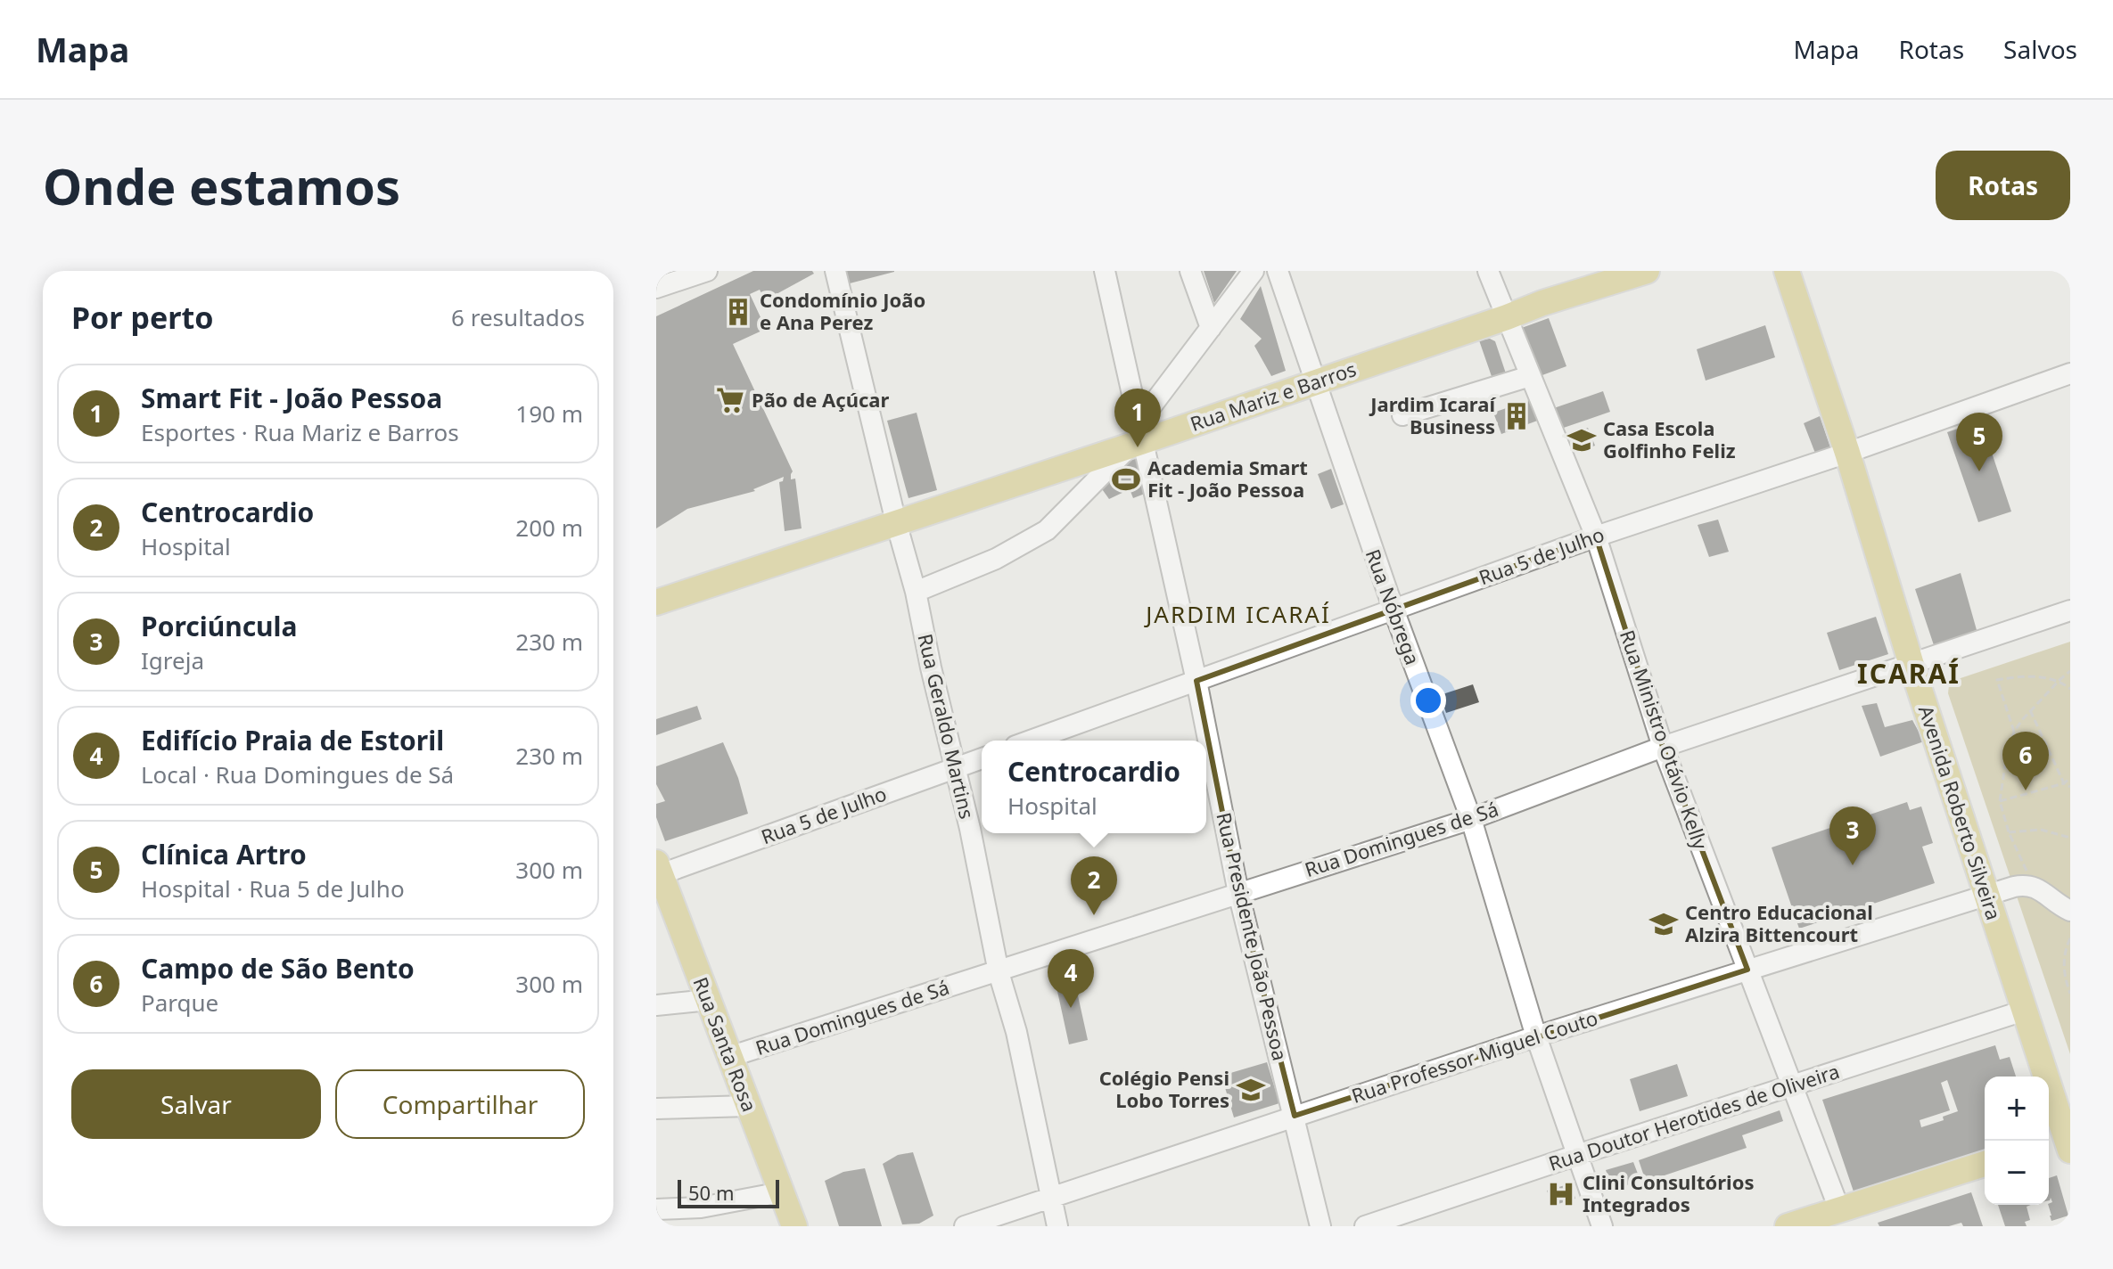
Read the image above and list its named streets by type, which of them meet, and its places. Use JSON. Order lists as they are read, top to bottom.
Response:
{
  "streets": {
    "main road": ["Rua Mariz e Barros", "Avenida Roberto Silveira", "Rua Santa Rosa"],
    "street": [
      "Rua 5 de Julho",
      "Rua Nóbrega",
      "Rua Geraldo Martins",
      "Rua Ministro Otávio Kelly",
      "Rua Domingues de Sá",
      "Rua Presidente João Pessoa",
      "Rua Professor Miguel Couto",
      "Rua Doutor Herotides de Oliveira"
    ]
  },
  "crossings": [
    ["Rua Mariz e Barros", "Rua Nóbrega"],
    ["Rua Mariz e Barros", "Rua Geraldo Martins"],
    ["Rua Mariz e Barros", "Rua Ministro Otávio Kelly"],
    ["Rua Mariz e Barros", "Rua Presidente João Pessoa"],
    ["Rua 5 de Julho", "Rua Nóbrega"],
    ["Rua 5 de Julho", "Rua Geraldo Martins"],
    ["Rua 5 de Julho", "Rua Ministro Otávio Kelly"],
    ["Rua 5 de Julho", "Avenida Roberto Silveira"],
    ["Rua 5 de Julho", "Rua Presidente João Pessoa"],
    ["Rua 5 de Julho", "Rua Santa Rosa"],
    ["Rua Nóbrega", "Rua Domingues de Sá"],
    ["Rua Nóbrega", "Rua Professor Miguel Couto"],
    ["Rua Nóbrega", "Rua Doutor Herotides de Oliveira"],
    ["Rua Geraldo Martins", "Rua Domingues de Sá"],
    ["Rua Geraldo Martins", "Rua Professor Miguel Couto"],
    ["Rua Ministro Otávio Kelly", "Rua Domingues de Sá"],
    ["Rua Ministro Otávio Kelly", "Rua Professor Miguel Couto"],
    ["Rua Ministro Otávio Kelly", "Rua Doutor Herotides de Oliveira"],
    ["Avenida Roberto Silveira", "Rua Domingues de Sá"],
    ["Avenida Roberto Silveira", "Rua Professor Miguel Couto"],
    ["Avenida Roberto Silveira", "Rua Doutor Herotides de Oliveira"],
    ["Rua Domingues de Sá", "Rua Presidente João Pessoa"],
    ["Rua Domingues de Sá", "Rua Santa Rosa"],
    ["Rua Presidente João Pessoa", "Rua Professor Miguel Couto"]
  ],
  "districts": ["JARDIM ICARAÍ", "ICARAÍ"],
  "places": {
    "building": ["Condomínio João e Ana Perez", "Jardim Icaraí Business"],
    "supermarket": ["Pão de Açúcar"],
    "school or university": ["Casa Escola Golfinho Feliz", "Centro Educacional Alzira Bittencourt", "Colégio Pensi Lobo Torres"],
    "sports": ["Academia Smart Fit - João Pessoa"],
    "hospital": ["Clini Consultórios Integrados"]
  },
  "scale_bar": "50 m",
  "page": {
    "header": "Mapa",
    "nav": ["Mapa", "Rotas", "Salvos"],
    "buttons": [
      "Rotas",
      ["Salvar", "Compartilhar"]
    ],
    "title": "Onde estamos",
    "heading": ["Por perto", "6 resultados"],
    "list": [
      {
        "mark": "1",
        "name": "Smart Fit - João Pessoa",
        "note": "Esportes · Rua Mariz e Barros",
        "value": "190 m"
      },
      {
        "mark": "2",
        "name": "Centrocardio",
        "note": "Hospital",
        "value": "200 m"
      },
      {
        "mark": "3",
        "name": "Porciúncula",
        "note": "Igreja",
        "value": "230 m"
      },
      {
        "mark": "4",
        "name": "Edifício Praia de Estoril",
        "note": "Local · Rua Domingues de Sá",
        "value": "230 m"
      },
      {
        "mark": "5",
        "name": "Clínica Artro",
        "note": "Hospital · Rua 5 de Julho",
        "value": "300 m"
      },
      {
        "mark": "6",
        "name": "Campo de São Bento",
        "note": "Parque",
        "value": "300 m"
      }
    ],
    "pins": [
      "1",
      "5",
      "6",
      "3",
      "2",
      "4"
    ],
    "popup": ["Centrocardio", "Hospital"],
    "map_buttons": ["+", "−"],
    "scale": "50 m"
  }
}
